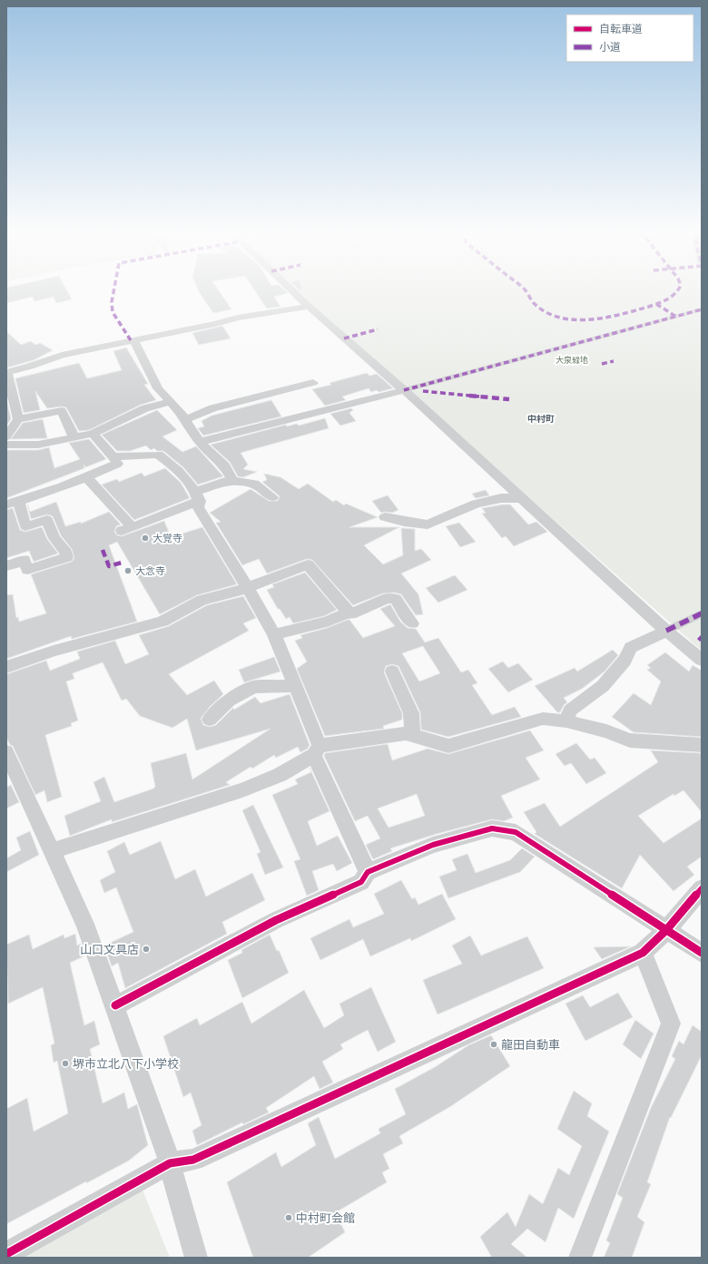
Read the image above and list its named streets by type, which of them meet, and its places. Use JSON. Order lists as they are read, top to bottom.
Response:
{
  "districts": ["中村町"],
  "parks": ["大泉緑地"],
  "places": [
    "大覚寺",
    "大念寺",
    "山口文具店",
    "龍田自動車",
    "堺市立北八下小学校",
    "中村町会館"
  ],
  "legend": ["自転車道", "小道"]
}
